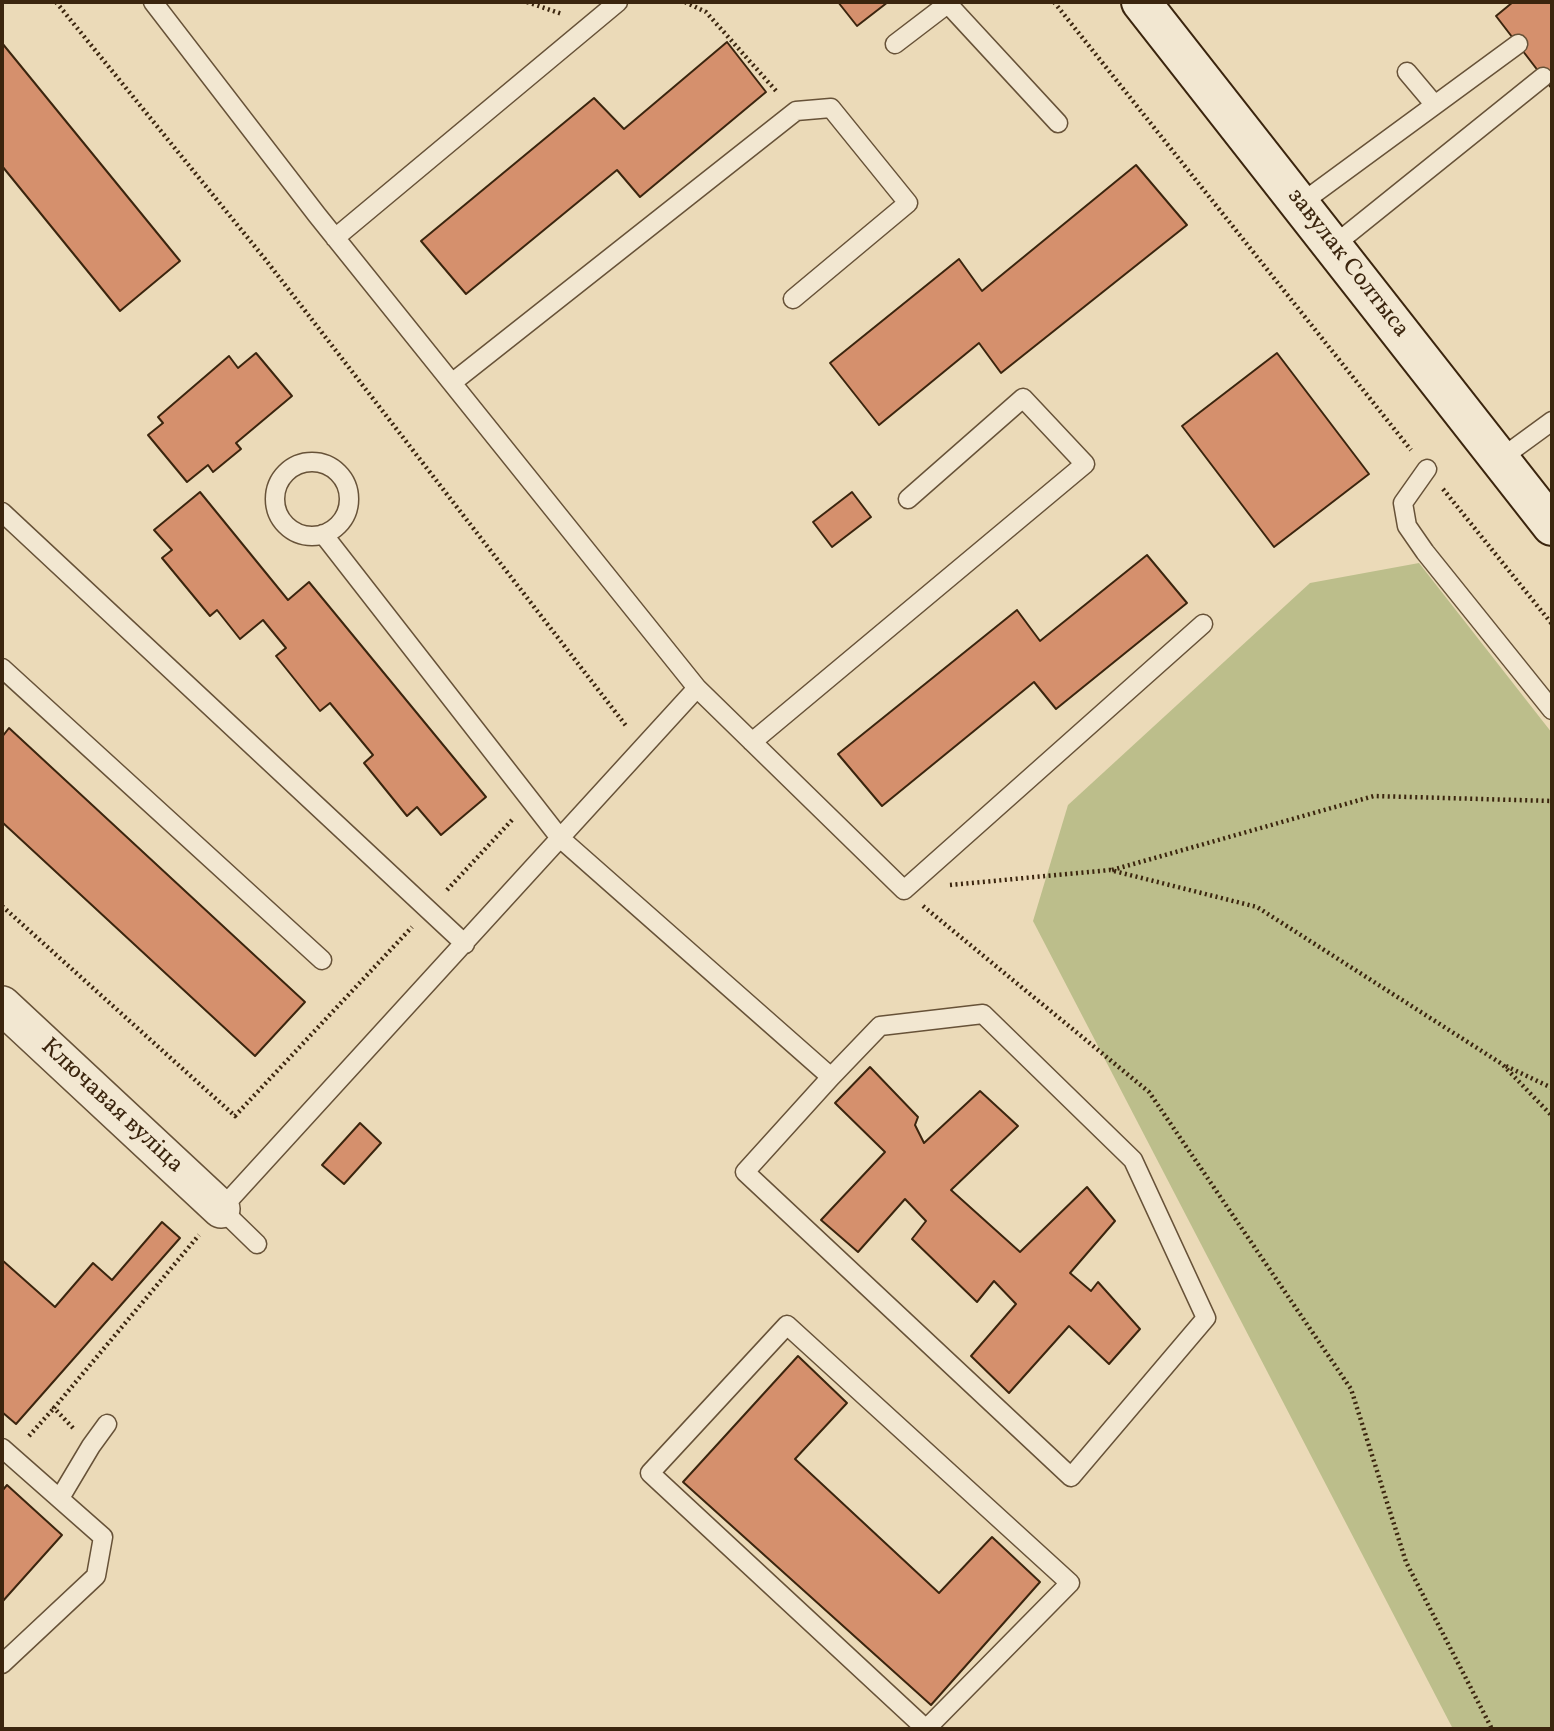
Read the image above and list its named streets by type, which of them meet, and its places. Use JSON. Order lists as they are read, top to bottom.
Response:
{
  "streets": {
    "street": ["завулак Солтыса", "Ключавая вуліца"]
  }
}
